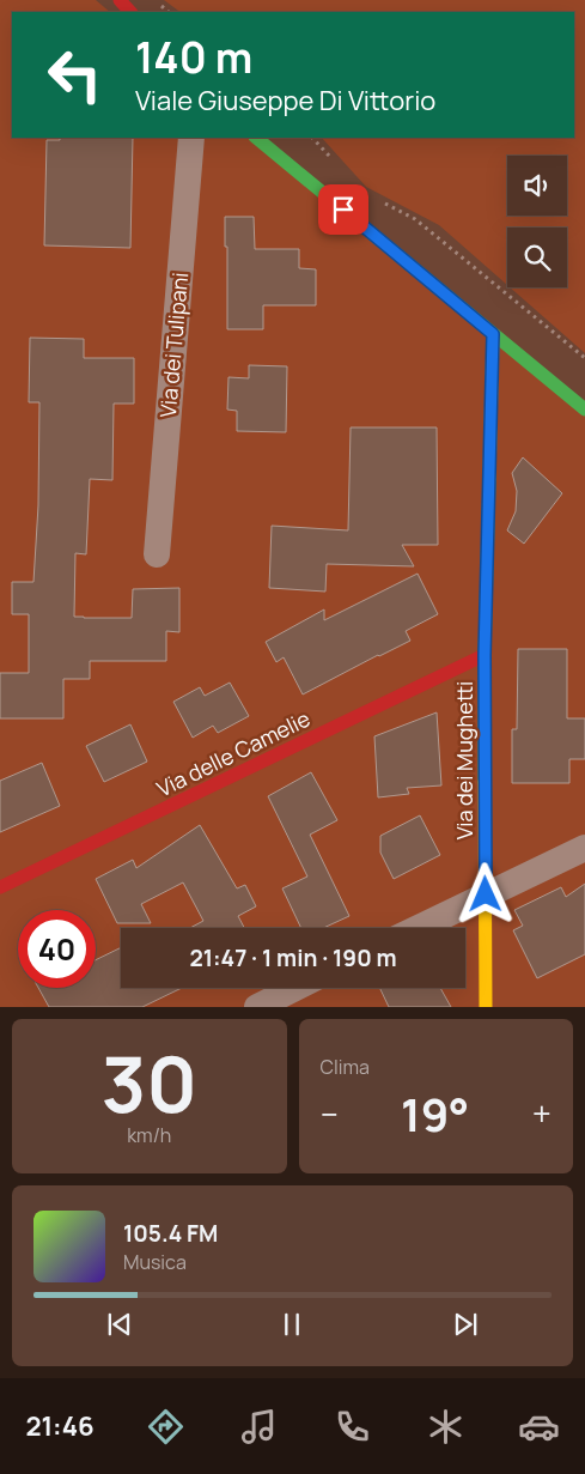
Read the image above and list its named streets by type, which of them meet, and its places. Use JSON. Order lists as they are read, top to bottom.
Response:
{
  "streets": {
    "street": ["Via dei Tulipani", "Via delle Camelie", "Via dei Mughetti"]
  },
  "crossings": [
    ["Via delle Camelie", "Via dei Mughetti"]
  ],
  "page": {
    "turn": ["140 m", "Viale Giuseppe Di Vittorio"],
    "limit": "40",
    "trip": "21:47 · 1 min · 190 m",
    "tile": [
      ["30", "km/h"],
      "Clima"
    ],
    "heat": ["−", "19°", "+"],
    "song": ["105.4 FM", "Musica"],
    "tabs": "21:46"
  }
}
